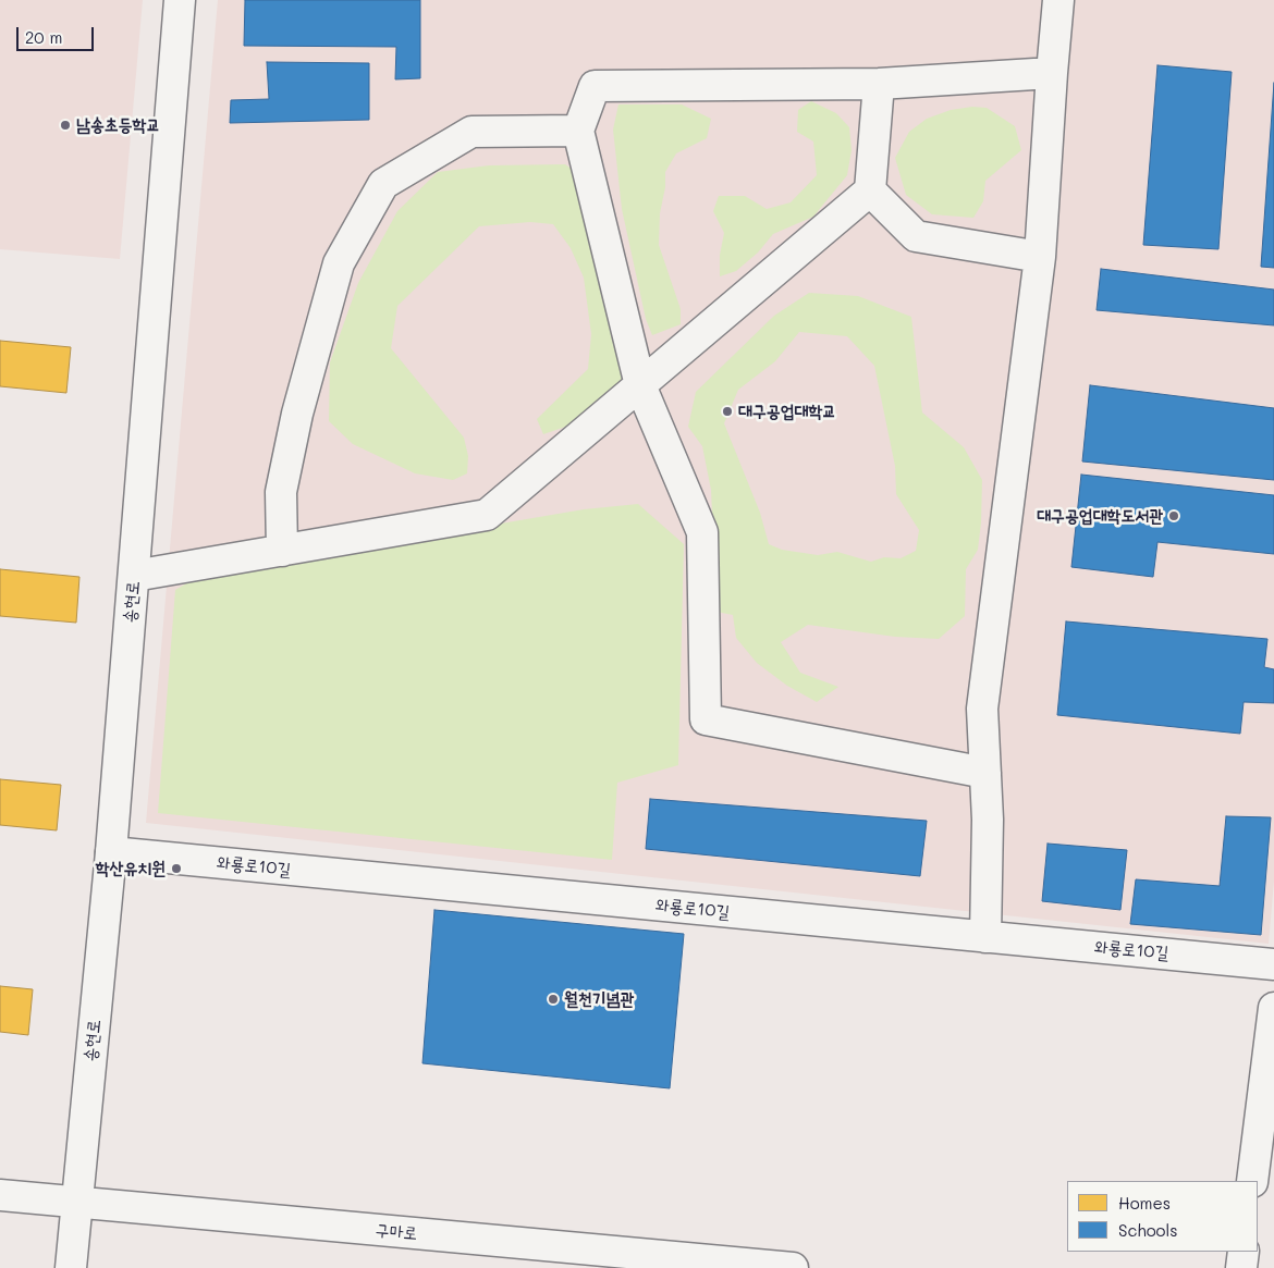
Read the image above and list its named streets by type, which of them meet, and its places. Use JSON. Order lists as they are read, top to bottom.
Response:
{
  "streets": {
    "street": ["송현로", "와룡로10길", "구마로"]
  },
  "crossings": [
    ["송현로", "와룡로10길"],
    ["송현로", "구마로"]
  ],
  "places": [
    "남송초등학교",
    "대구공업대학교",
    "대구공업대학도서관",
    "학산유치원",
    "월천기념관"
  ],
  "legend": ["Homes", "Schools"],
  "scale_bar": "20 m"
}
